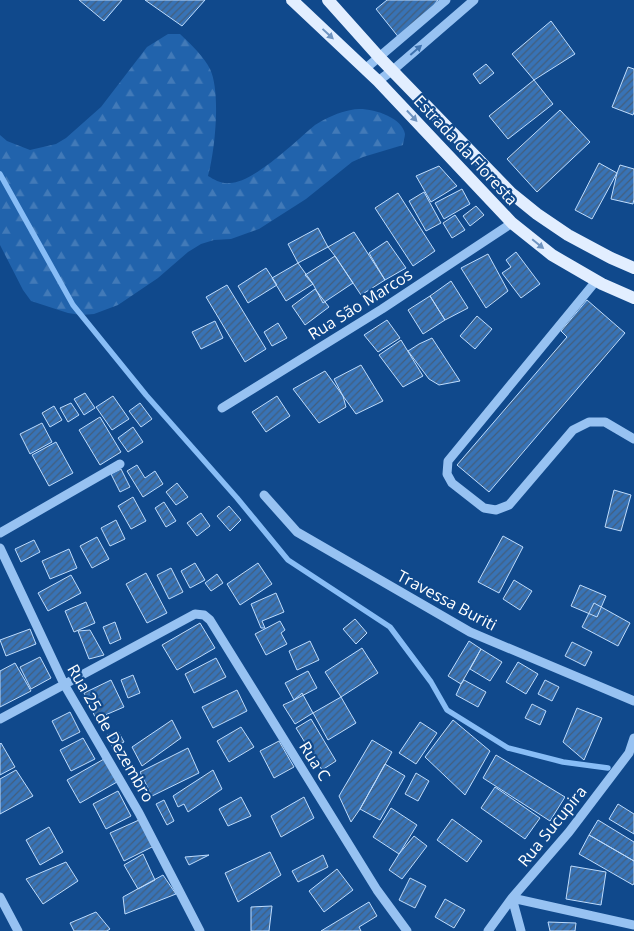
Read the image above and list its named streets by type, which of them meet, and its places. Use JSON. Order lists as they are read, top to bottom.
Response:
{
  "streets": {
    "main road": ["Estrada da Floresta"],
    "street": [
      "Rua São Marcos",
      "Travessa Buriti",
      "Rua 25 de Dezembro",
      "Rua C",
      "Rua Sucupira"
    ]
  },
  "crossings": [
    ["Estrada da Floresta", "Rua São Marcos"],
    ["Rua 25 de Dezembro", "Rua C"]
  ]
}
